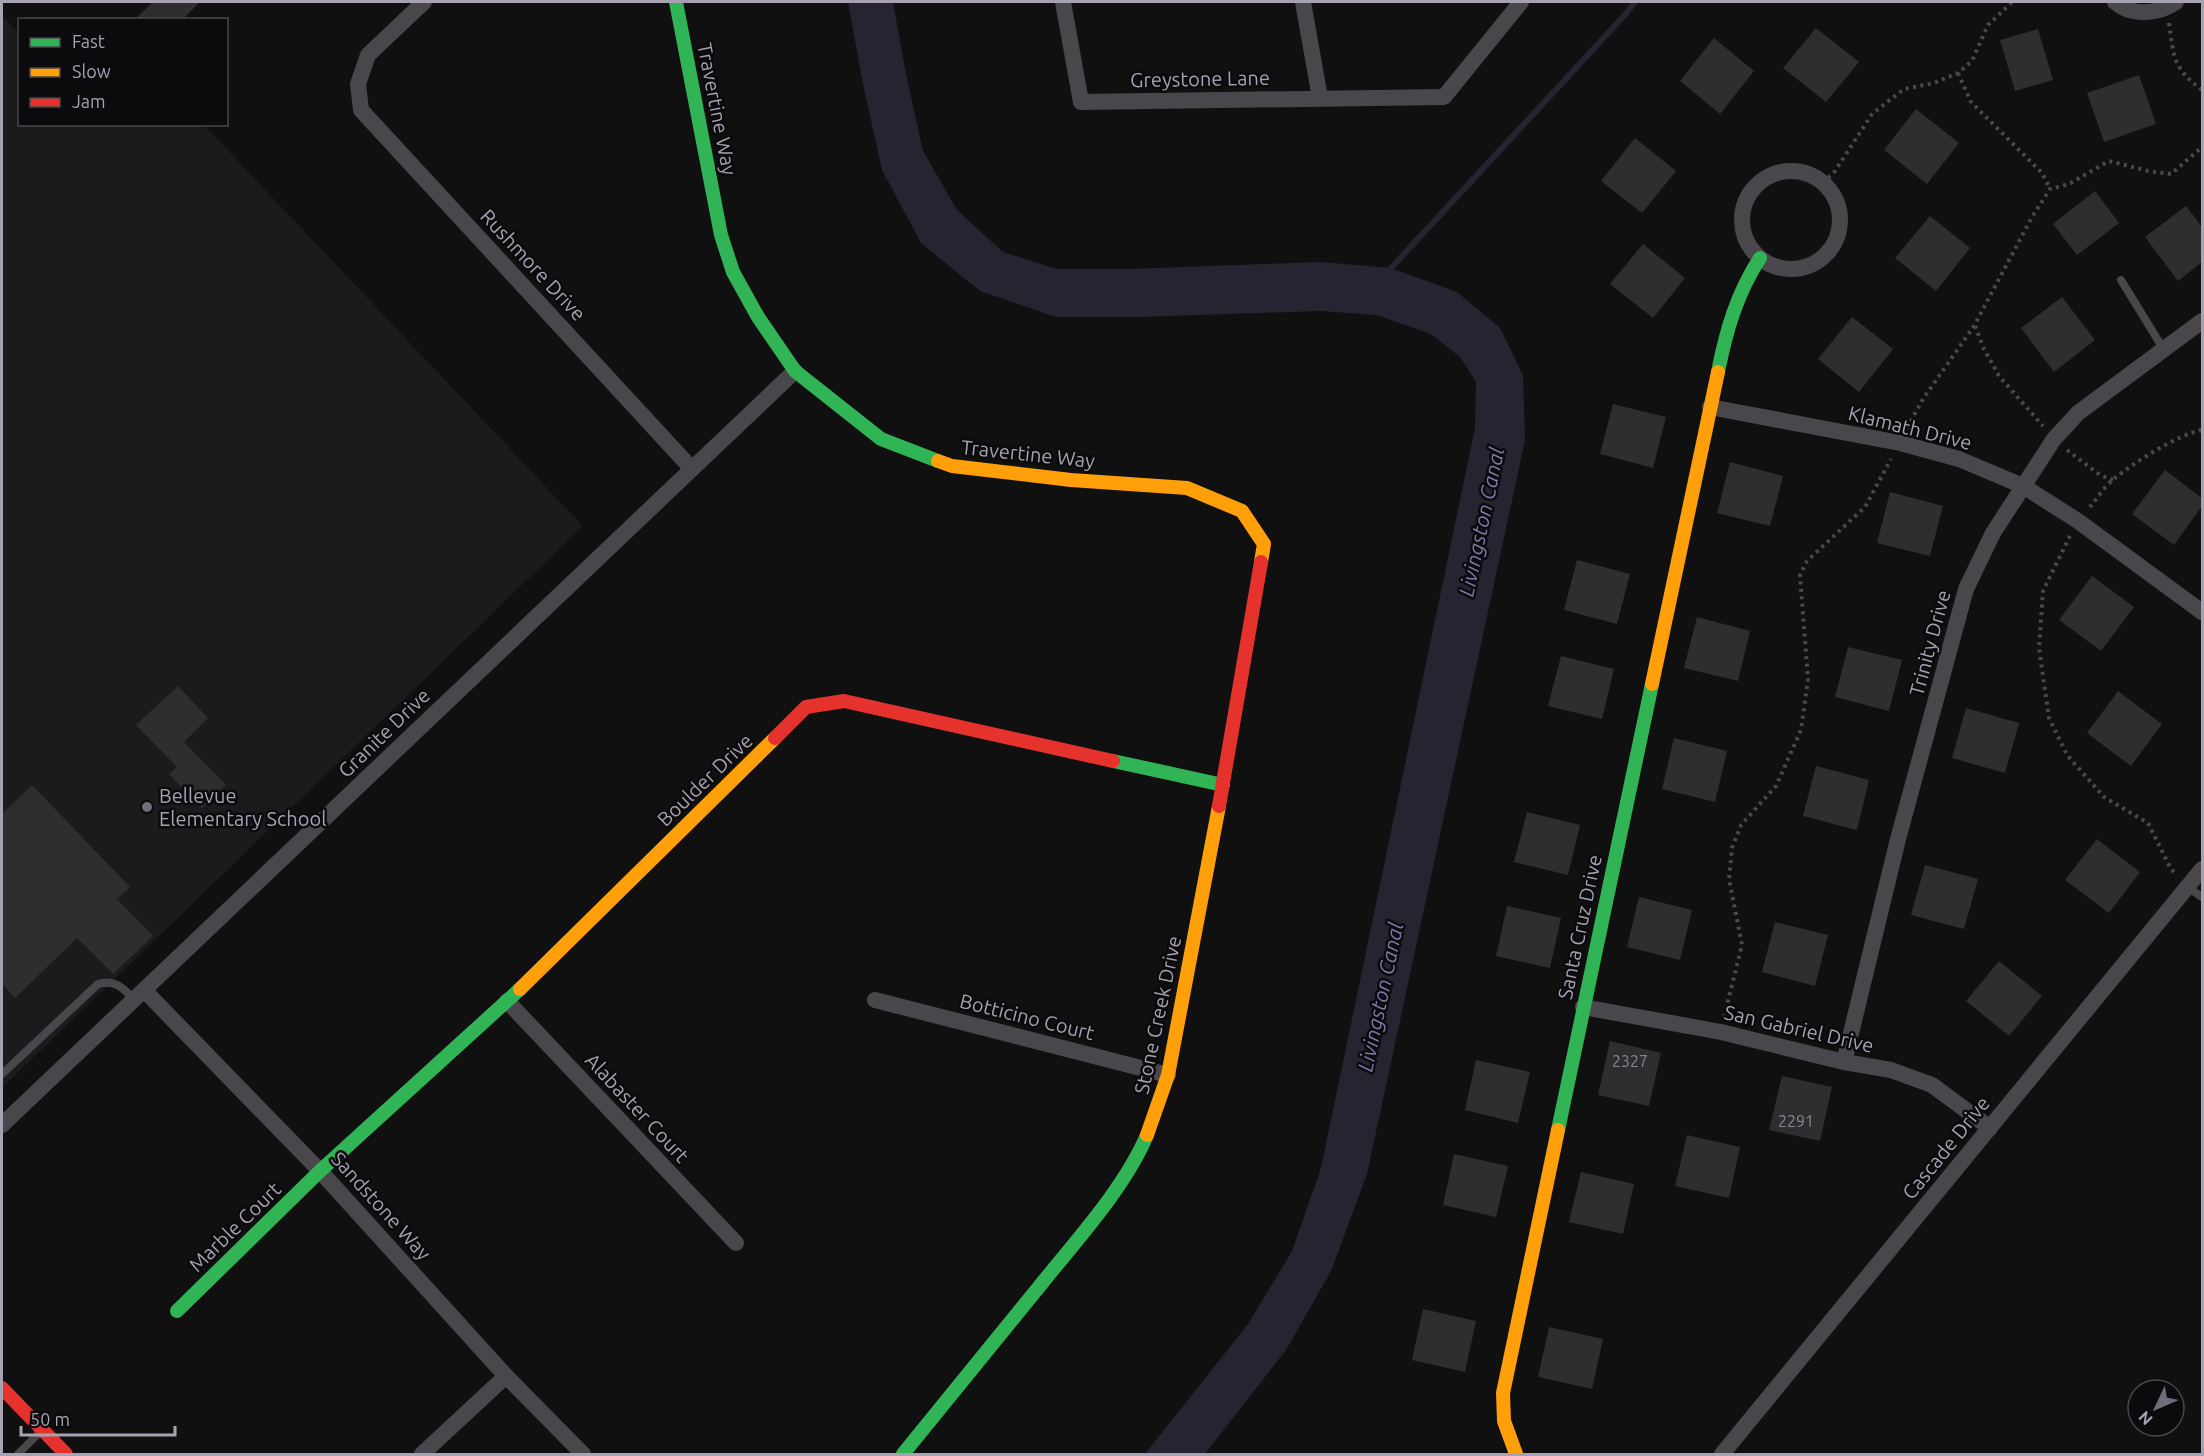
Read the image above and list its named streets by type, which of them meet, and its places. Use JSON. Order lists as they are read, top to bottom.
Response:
{
  "streets": {
    "street": [
      "Greystone Lane",
      "Travertine Way",
      "Rushmore Drive",
      "Klamath Drive",
      "Trinity Drive",
      "Granite Drive",
      "Boulder Drive",
      "Santa Cruz Drive",
      "Stone Creek Drive",
      "Botticino Court",
      "San Gabriel Drive",
      "Alabaster Court",
      "Cascade Drive",
      "Sandstone Way",
      "Marble Court"
    ]
  },
  "crossings": [
    ["Travertine Way", "Granite Drive"],
    ["Travertine Way", "Stone Creek Drive"],
    ["Rushmore Drive", "Granite Drive"],
    ["Klamath Drive", "Trinity Drive"],
    ["Klamath Drive", "Santa Cruz Drive"],
    ["Trinity Drive", "San Gabriel Drive"],
    ["Granite Drive", "Sandstone Way"],
    ["Boulder Drive", "Stone Creek Drive"],
    ["Boulder Drive", "Alabaster Court"],
    ["Boulder Drive", "Sandstone Way"],
    ["Boulder Drive", "Marble Court"],
    ["Santa Cruz Drive", "San Gabriel Drive"],
    ["Stone Creek Drive", "Botticino Court"],
    ["San Gabriel Drive", "Cascade Drive"],
    ["Sandstone Way", "Marble Court"]
  ],
  "water": ["Livingston Canal"],
  "places": ["Bellevue Elementary School"],
  "house_numbers": ["2327", "2291"],
  "legend": ["Fast", "Slow", "Jam"],
  "scale_bar": "50 m",
  "north": "bottom left"
}
